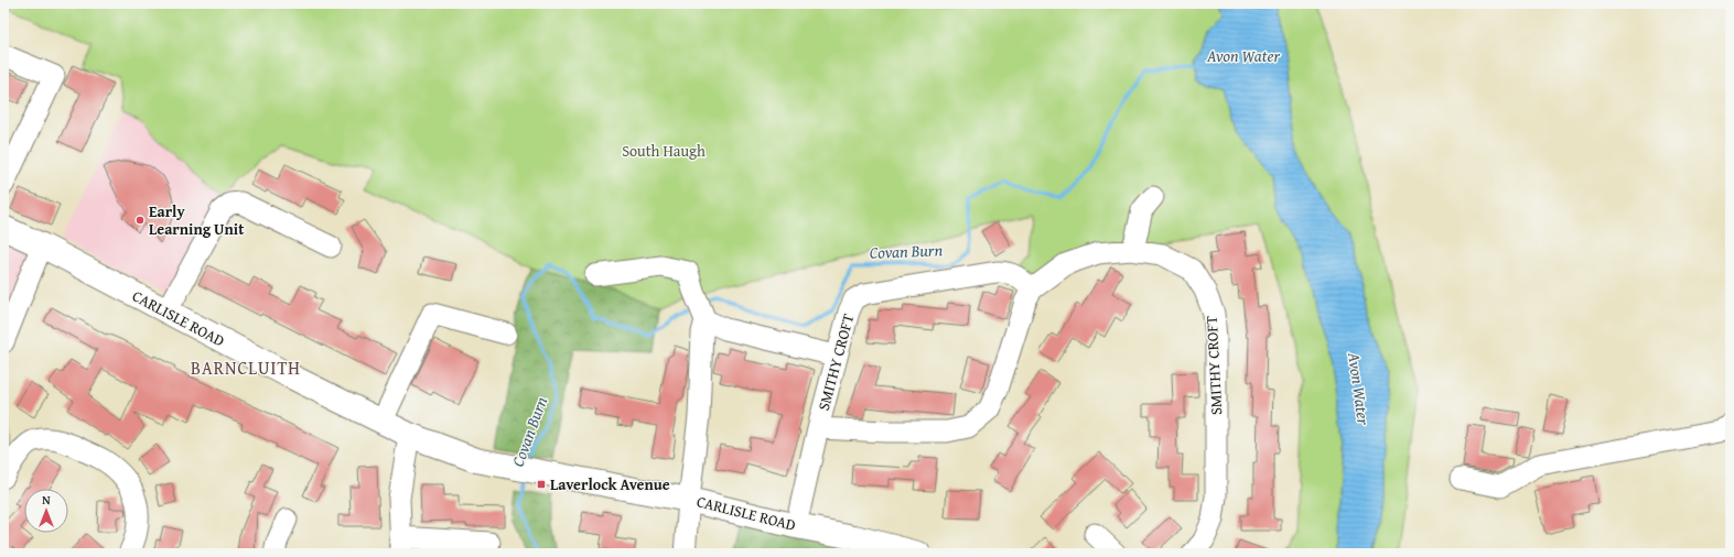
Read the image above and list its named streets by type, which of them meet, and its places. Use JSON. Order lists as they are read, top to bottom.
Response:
{
  "streets": {
    "main road": ["CARLISLE ROAD"],
    "street": ["SMITHY CROFT"]
  },
  "crossings": [
    ["CARLISLE ROAD", "SMITHY CROFT"]
  ],
  "districts": ["BARNCLUITH"],
  "water": ["Avon Water", "Covan Burn"],
  "parks": ["South Haugh"],
  "places": {
    "other": ["Early Learning Unit"],
    "transit": ["Laverlock Avenue"]
  },
  "north": "top"
}
